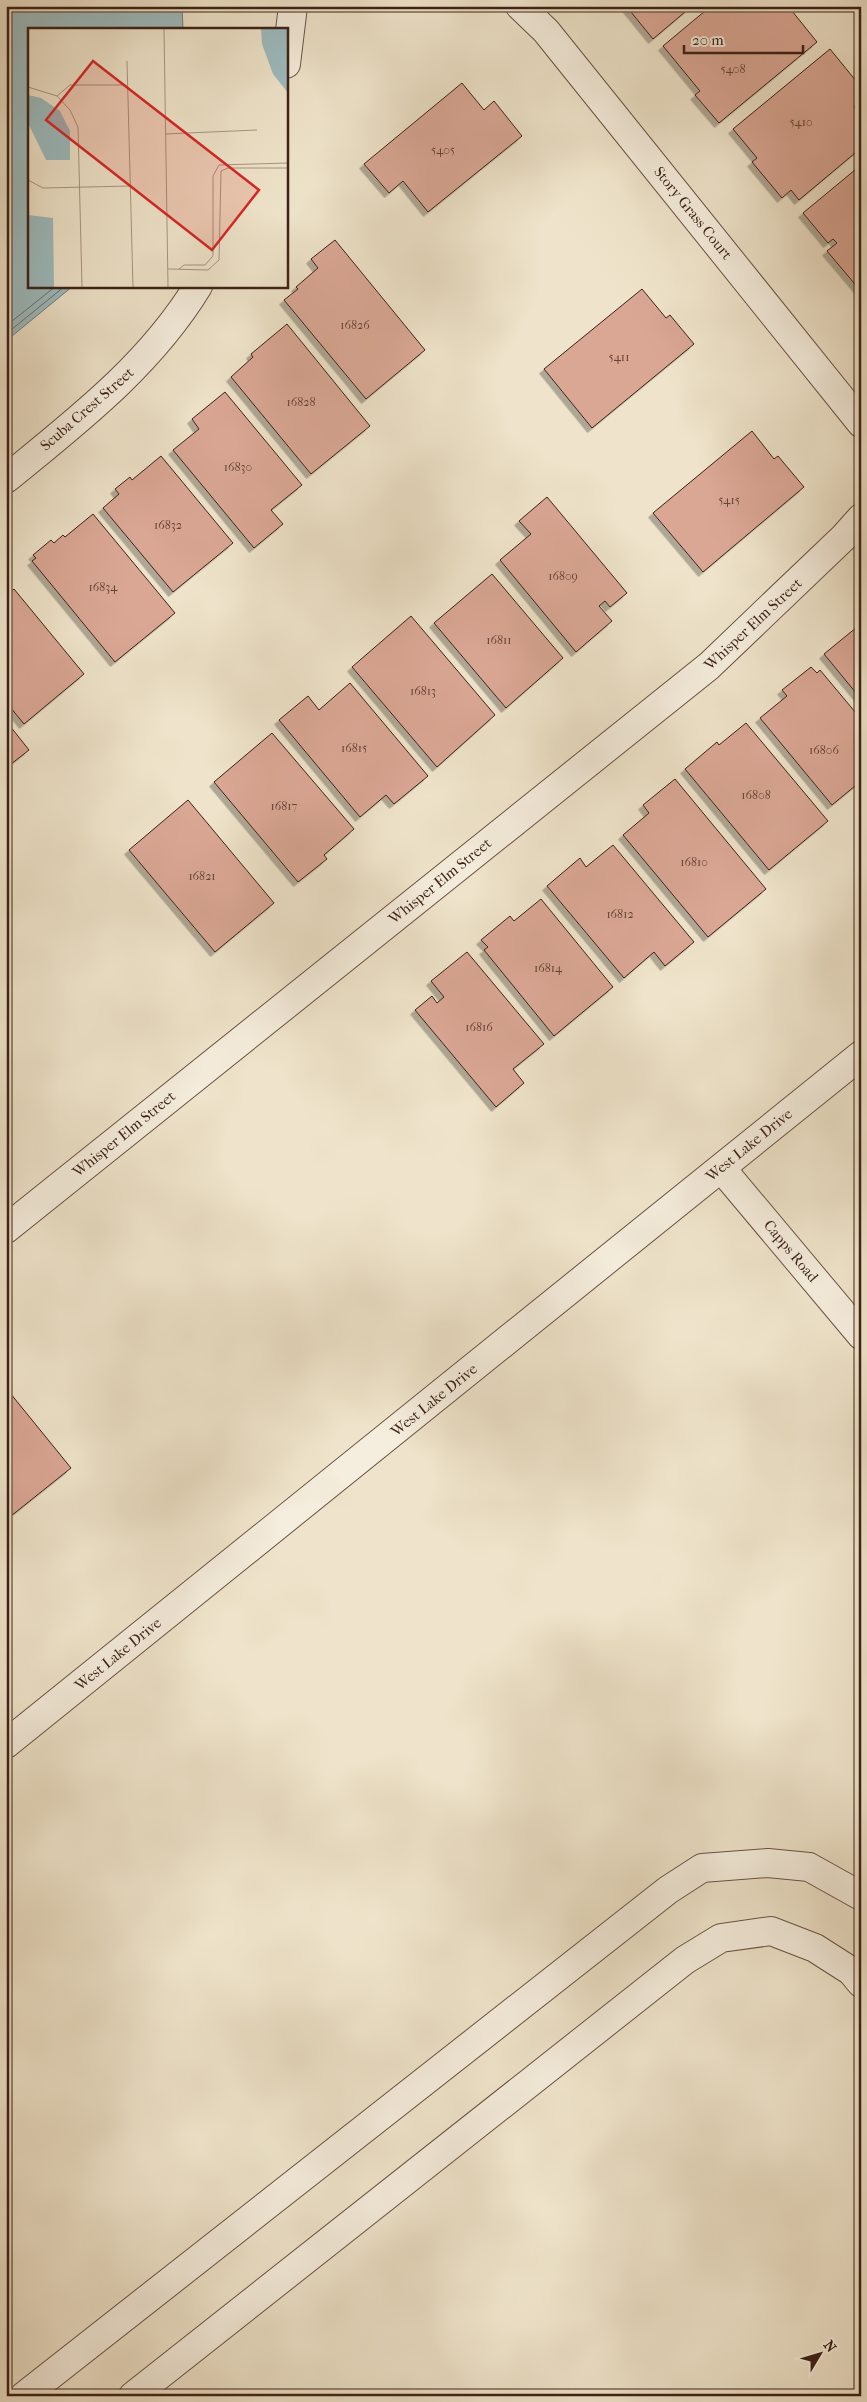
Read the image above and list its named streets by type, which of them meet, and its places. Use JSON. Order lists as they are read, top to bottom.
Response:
{
  "streets": {
    "street": [
      "Story Grass Court",
      "Scuba Crest Street",
      "Whisper Elm Street",
      "West Lake Drive",
      "Capps Road"
    ]
  },
  "crossings": [
    ["West Lake Drive", "Capps Road"]
  ],
  "house_numbers": [
    "5408",
    "5410",
    "5405",
    "16826",
    "5411",
    "16828",
    "16830",
    "5415",
    "16832",
    "16809",
    "16834",
    "16811",
    "16813",
    "16815",
    "16806",
    "16808",
    "16817",
    "16810",
    "16821",
    "16812",
    "16814",
    "16816"
  ],
  "scale_bar": "20 m",
  "north": "top right"
}
